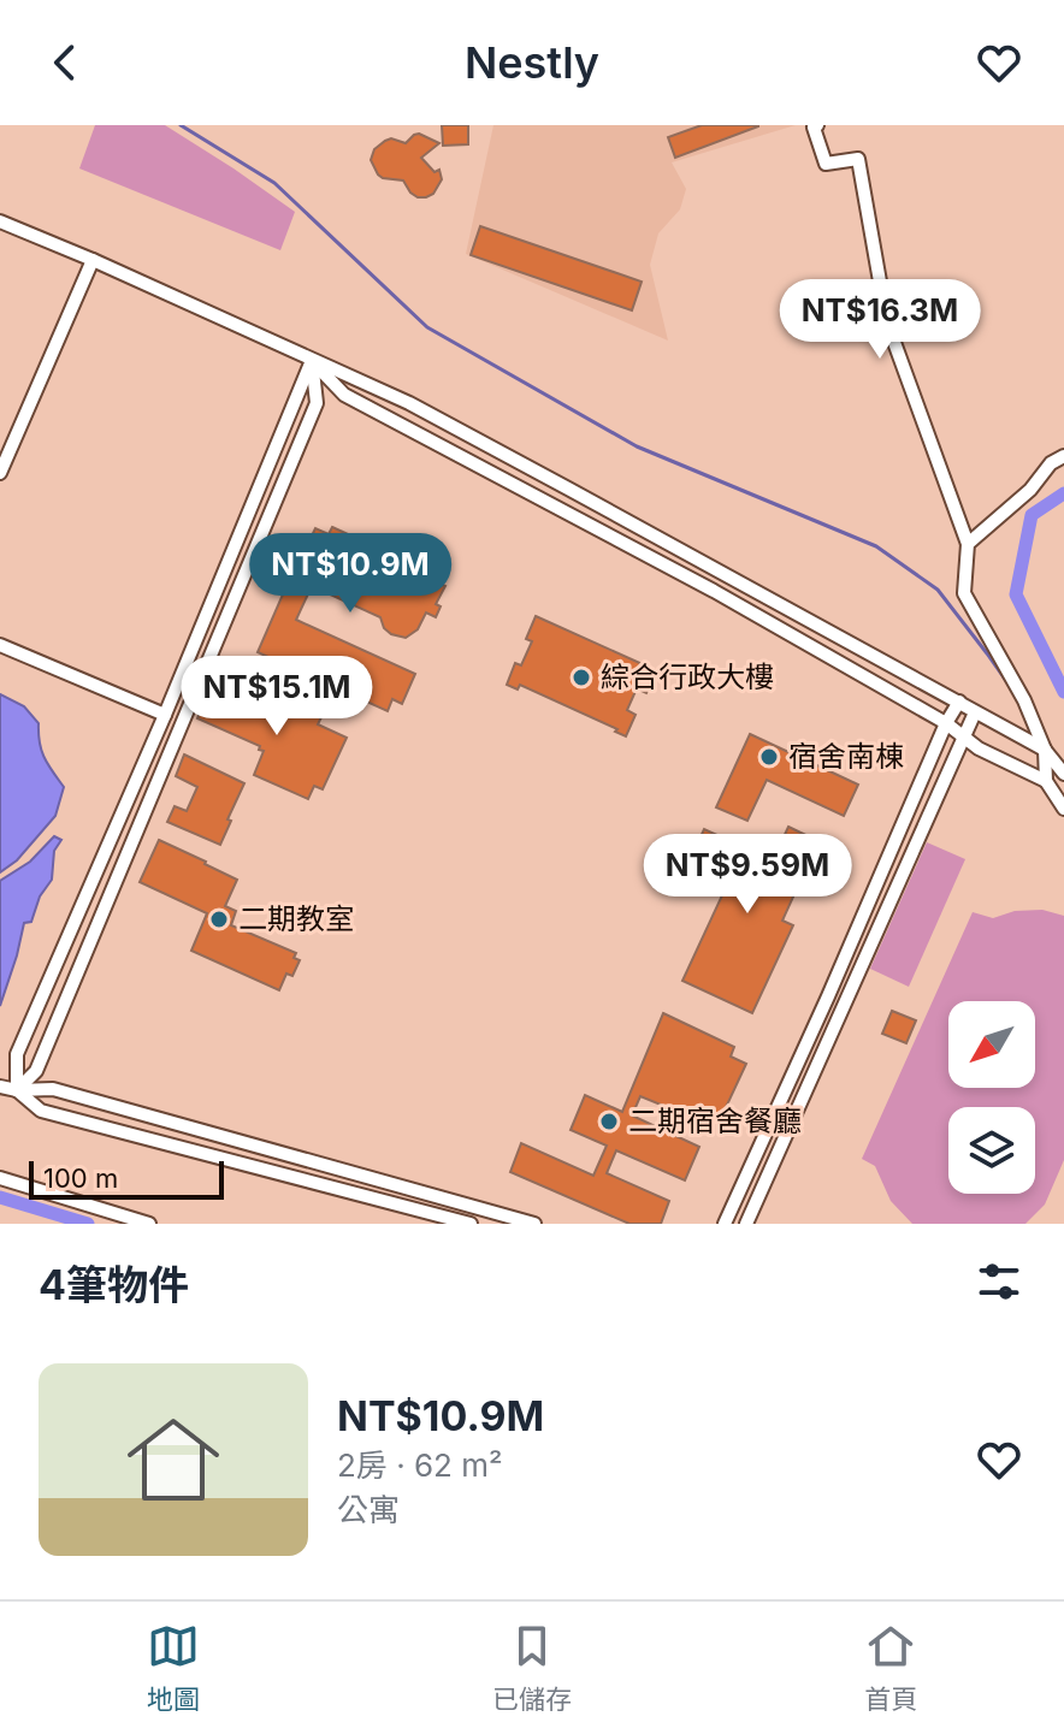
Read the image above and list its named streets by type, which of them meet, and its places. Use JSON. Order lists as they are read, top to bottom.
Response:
{
  "places": [
    "綜合行政大樓",
    "宿舍南棟",
    "二期教室",
    "二期宿舍餐廳"
  ],
  "scale_bar": "100 m",
  "north": "bottom left",
  "page": {
    "header": "Nestly",
    "price": [
      "NT$16.3M",
      "NT$10.9M",
      "NT$15.1M",
      "NT$9.59M"
    ],
    "scale": "100 m",
    "heading": "4筆物件",
    "list": [
      {
        "name": "NT$10.9M",
        "note": "2房 · 62 m² · 公寓"
      }
    ],
    "tabs": ["地圖", "已儲存", "首頁"]
  }
}
